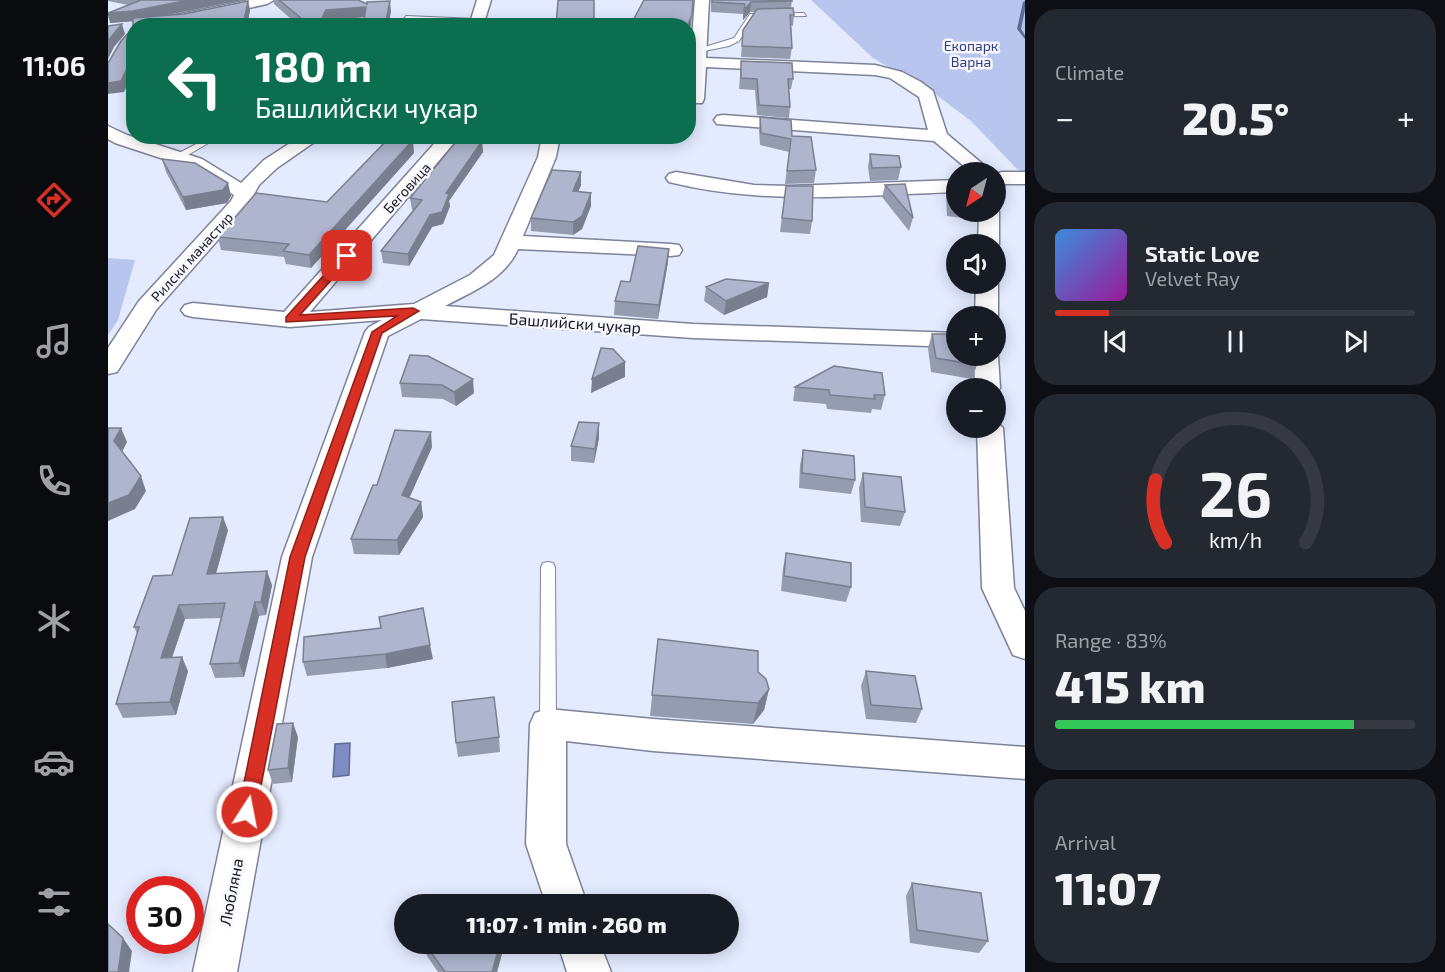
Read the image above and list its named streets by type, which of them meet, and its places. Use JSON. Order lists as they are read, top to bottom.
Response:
{
  "streets": {
    "street": [
      "Беговица",
      "Рилски манастир",
      "Башлийски чукар",
      "Любляна"
    ]
  },
  "crossings": [
    ["Беговица", "Башлийски чукар"],
    ["Башлийски чукар", "Любляна"]
  ],
  "parks": ["Екопарк Варна"],
  "north": "bottom left",
  "page": {
    "tabs": "11:06",
    "tile": [
      "Climate",
      ["Range · 83%", "415 km"],
      ["Arrival", "11:07"]
    ],
    "turn": ["180 m", "Башлийски чукар"],
    "heat": ["−", "20.5°", "+"],
    "map_buttons": ["+", "−"],
    "song": ["Static Love", "Velvet Ray"],
    "limit": "30",
    "trip": "11:07 · 1 min · 260 m",
    "gauge": ["26", "km/h"]
  }
}
